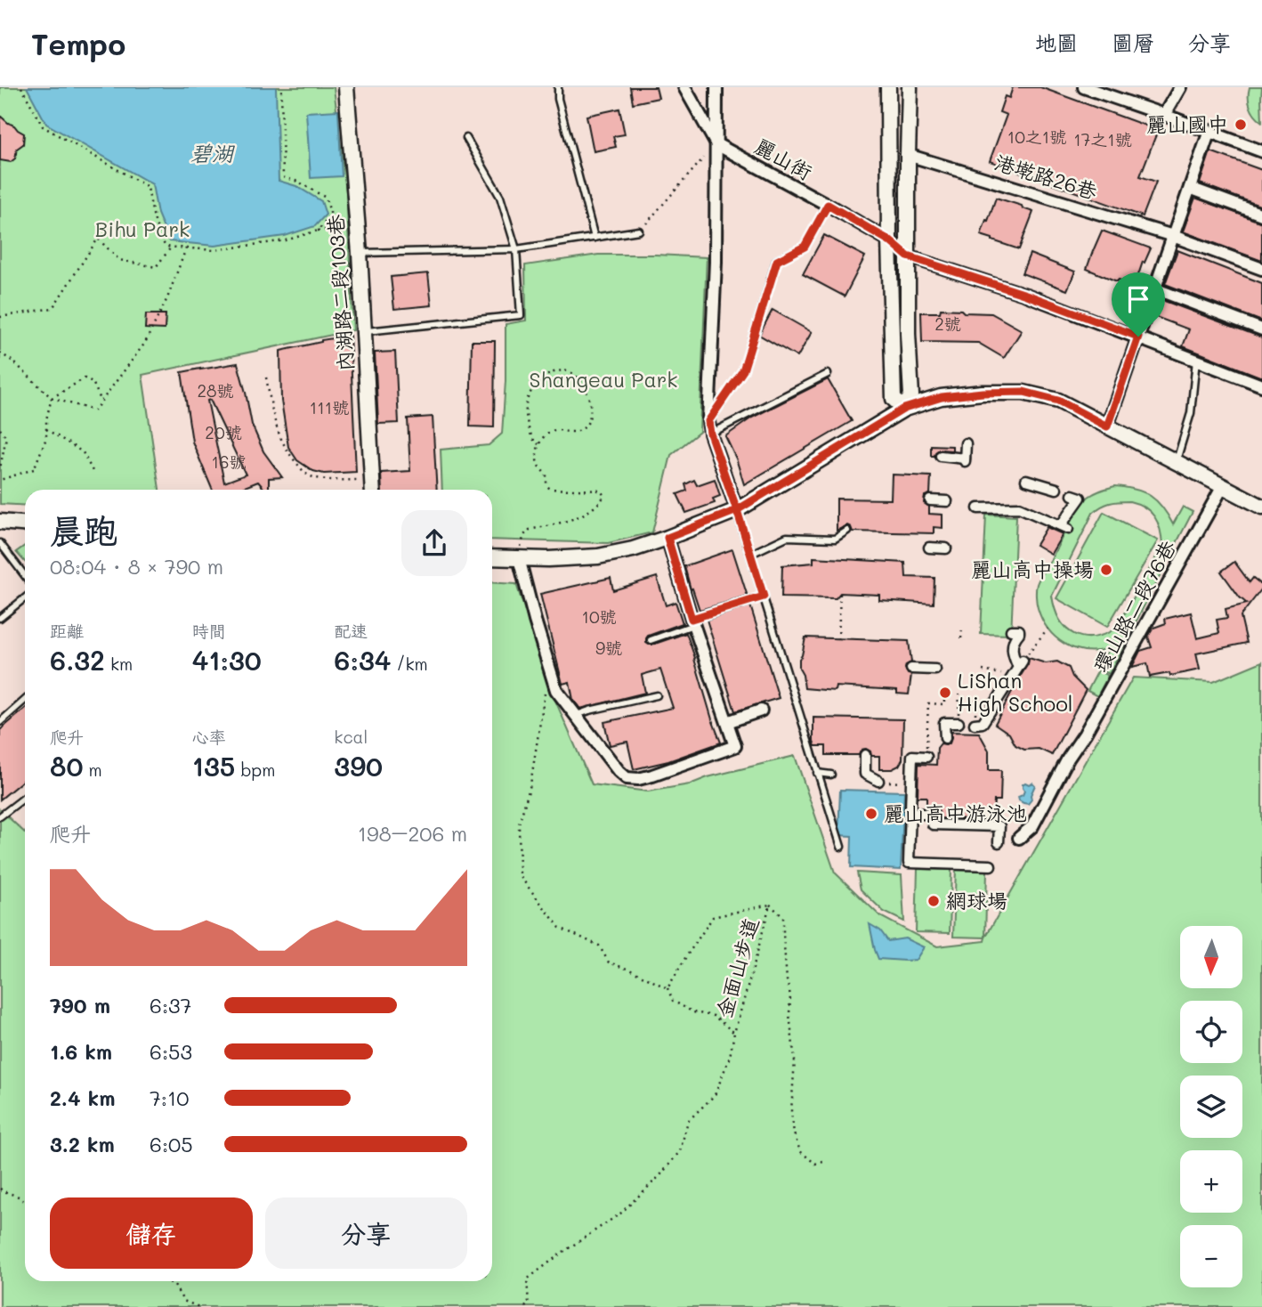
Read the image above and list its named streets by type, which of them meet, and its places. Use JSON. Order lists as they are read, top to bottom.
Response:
{
  "streets": {
    "street": [
      "麗山街",
      "港墘路26巷",
      "內湖路二段103巷",
      "環山路二段76巷"
    ],
    "path": ["金面山步道"]
  },
  "water": ["碧湖"],
  "parks": ["Bihu Park", "Shangeau Park"],
  "places": [
    "麗山國中",
    "麗山高中操場",
    "LiShan High School",
    "麗山高中游泳池",
    "網球場"
  ],
  "house_numbers": [
    "10之1號",
    "17之1號",
    "2號",
    "28號",
    "111號",
    "20號",
    "16號",
    "10號",
    "9號"
  ],
  "north": "bottom",
  "page": {
    "header": "Tempo",
    "nav": ["地圖", "圖層", "分享"],
    "heading": ["晨跑", "08:04 · 8 × 790 m"],
    "stats": [
      ["距離", "6.32 km"],
      ["時間", "41:30"],
      ["配速", "6:34 /km"],
      ["爬升", "80 m"],
      ["心率", "135 bpm"],
      ["kcal", "390"]
    ],
    "chart": ["爬升", "198–206 m"],
    "map_buttons": ["+", "−"],
    "list": [
      {
        "name": "790 m",
        "note": "6:37"
      },
      {
        "name": "1.6 km",
        "note": "6:53"
      },
      {
        "name": "2.4 km",
        "note": "7:10"
      },
      {
        "name": "3.2 km",
        "note": "6:05"
      }
    ],
    "buttons": ["儲存", "分享"]
  }
}
